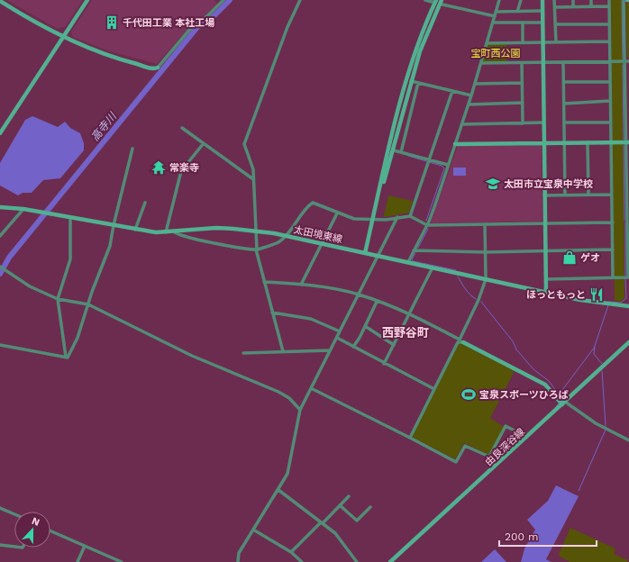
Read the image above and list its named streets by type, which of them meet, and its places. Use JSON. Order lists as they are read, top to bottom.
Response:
{
  "streets": {
    "street": ["太田境東線", "由良深谷線"]
  },
  "districts": ["西野谷町"],
  "water": ["高寺川"],
  "parks": ["宝町西公園"],
  "places": {
    "building": ["千代田工業 本社工場"],
    "temple": ["常楽寺"],
    "school or university": ["太田市立宝泉中学校"],
    "shop": ["ゲオ"],
    "restaurant": ["ほっともっと"],
    "sports": ["宝泉スポーツひろば"]
  },
  "scale_bar": "200 m",
  "north": "top"
}
